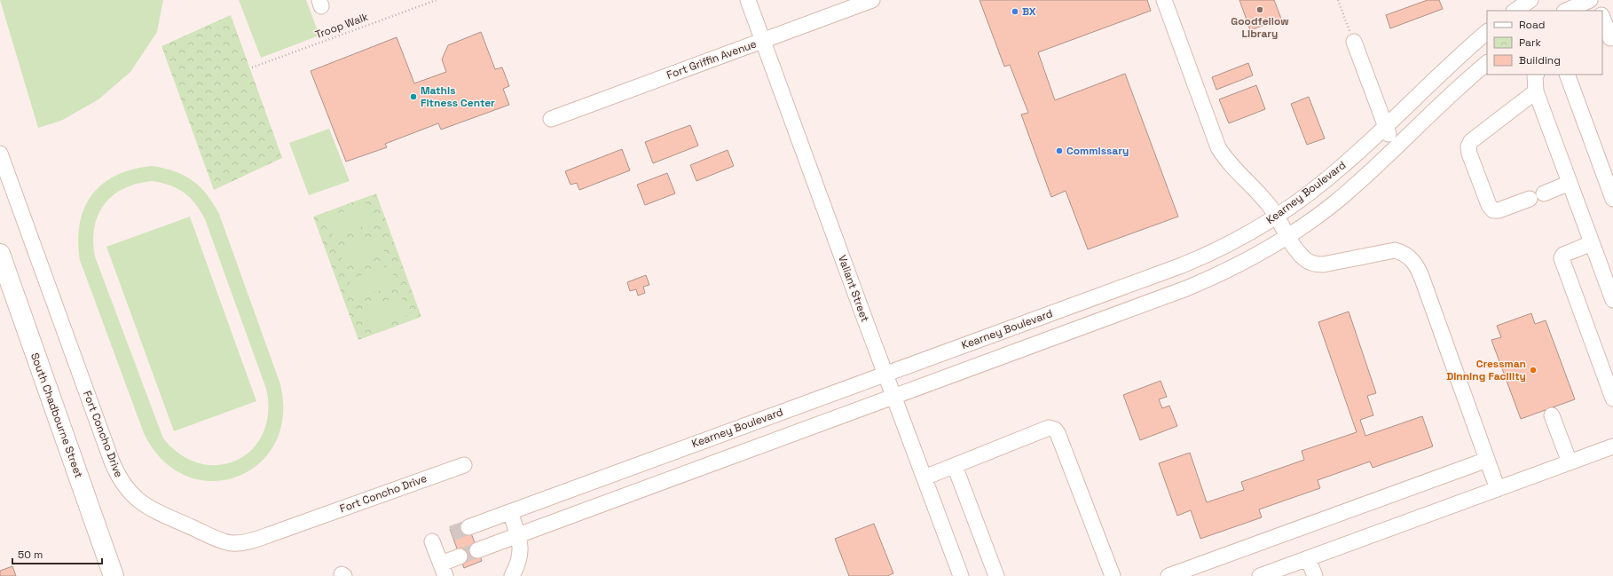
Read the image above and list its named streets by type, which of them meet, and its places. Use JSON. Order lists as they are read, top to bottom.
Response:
{
  "streets": {
    "main road": ["South Chadbourne Street"],
    "street": [
      "Fort Griffin Avenue",
      "Kearney Boulevard",
      "Valiant Street",
      "Fort Concho Drive"
    ],
    "path": ["Troop Walk"]
  },
  "crossings": [
    ["Fort Griffin Avenue", "Valiant Street"],
    ["Kearney Boulevard", "Valiant Street"]
  ],
  "places": [
    "Goodfellow Library",
    "BX",
    "Mathis Fitness Center",
    "Commissary",
    "Cressman Dinning Facility"
  ],
  "legend": ["Road", "Park", "Building"],
  "scale_bar": "50 m"
}
